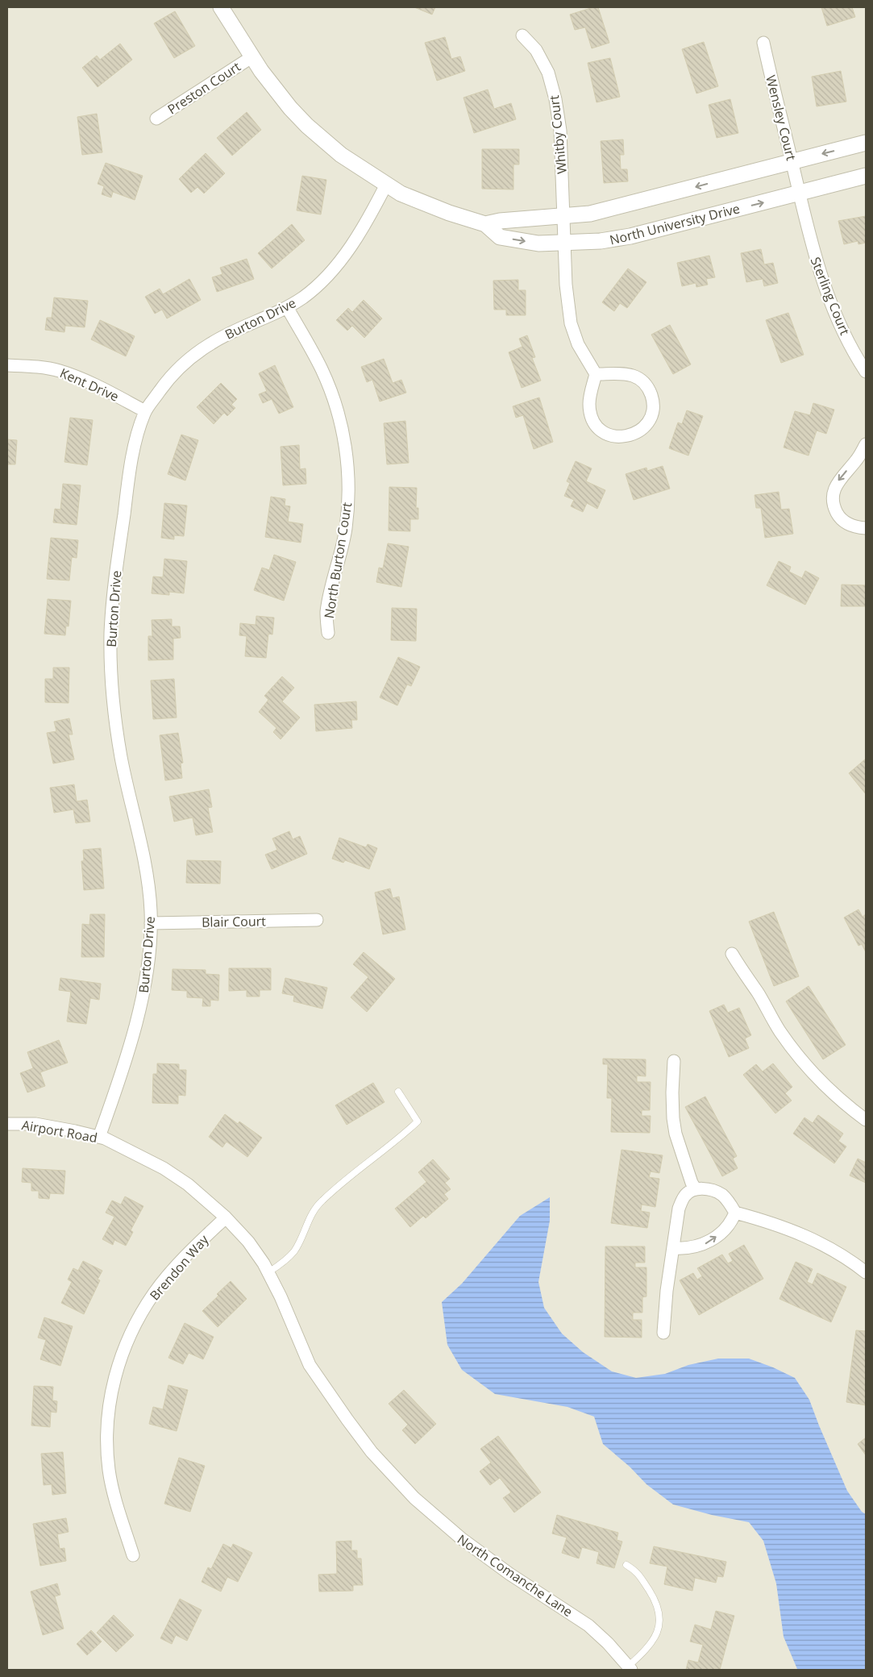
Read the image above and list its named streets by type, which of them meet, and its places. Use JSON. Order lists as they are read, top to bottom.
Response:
{
  "streets": {
    "street": [
      "Preston Court",
      "Wensley Court",
      "Whitby Court",
      "North University Drive",
      "Sterling Court",
      "Burton Drive",
      "Kent Drive",
      "North Burton Court",
      "Blair Court",
      "Airport Road",
      "Brendon Way",
      "North Comanche Lane"
    ]
  },
  "crossings": [
    ["Preston Court", "North University Drive"],
    ["Wensley Court", "North University Drive"],
    ["Wensley Court", "Sterling Court"],
    ["Whitby Court", "North University Drive"],
    ["North University Drive", "Sterling Court"],
    ["North University Drive", "Burton Drive"],
    ["Burton Drive", "Kent Drive"],
    ["Burton Drive", "North Burton Court"],
    ["Burton Drive", "Blair Court"],
    ["Burton Drive", "Airport Road"],
    ["Airport Road", "North Comanche Lane"],
    ["Brendon Way", "North Comanche Lane"]
  ]
}
